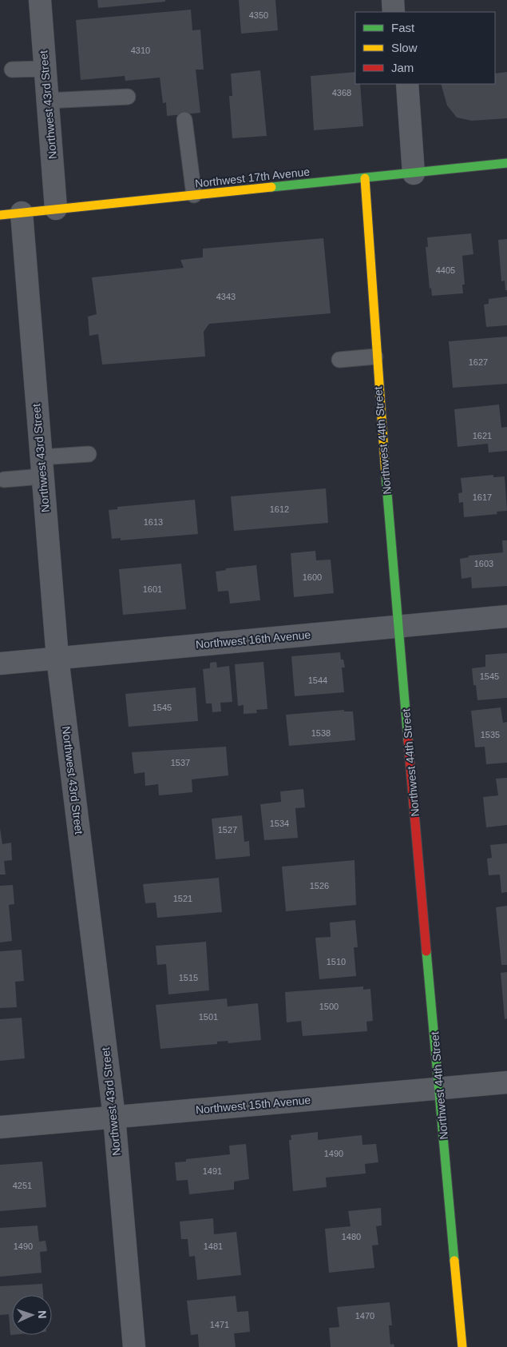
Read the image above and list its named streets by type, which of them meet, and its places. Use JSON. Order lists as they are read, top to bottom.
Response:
{
  "streets": {
    "street": [
      "Northwest 43rd Street",
      "Northwest 17th Avenue",
      "Northwest 44th Street",
      "Northwest 16th Avenue",
      "Northwest 15th Avenue"
    ]
  },
  "crossings": [
    ["Northwest 43rd Street", "Northwest 17th Avenue"],
    ["Northwest 43rd Street", "Northwest 16th Avenue"],
    ["Northwest 43rd Street", "Northwest 15th Avenue"],
    ["Northwest 17th Avenue", "Northwest 44th Street"],
    ["Northwest 44th Street", "Northwest 16th Avenue"],
    ["Northwest 44th Street", "Northwest 15th Avenue"]
  ],
  "house_numbers": [
    "4350",
    "4310",
    "4368",
    "4405",
    "4343",
    "1627",
    "1621",
    "1617",
    "1612",
    "1613",
    "1603",
    "1600",
    "1601",
    "1545",
    "1544",
    "1545",
    "1538",
    "1535",
    "1537",
    "1534",
    "1527",
    "1526",
    "1521",
    "1510",
    "1515",
    "1500",
    "1501",
    "1490",
    "1491",
    "4251",
    "1480",
    "1490",
    "1481",
    "1470",
    "1471"
  ],
  "legend": ["Fast", "Slow", "Jam"],
  "north": "right"
}
